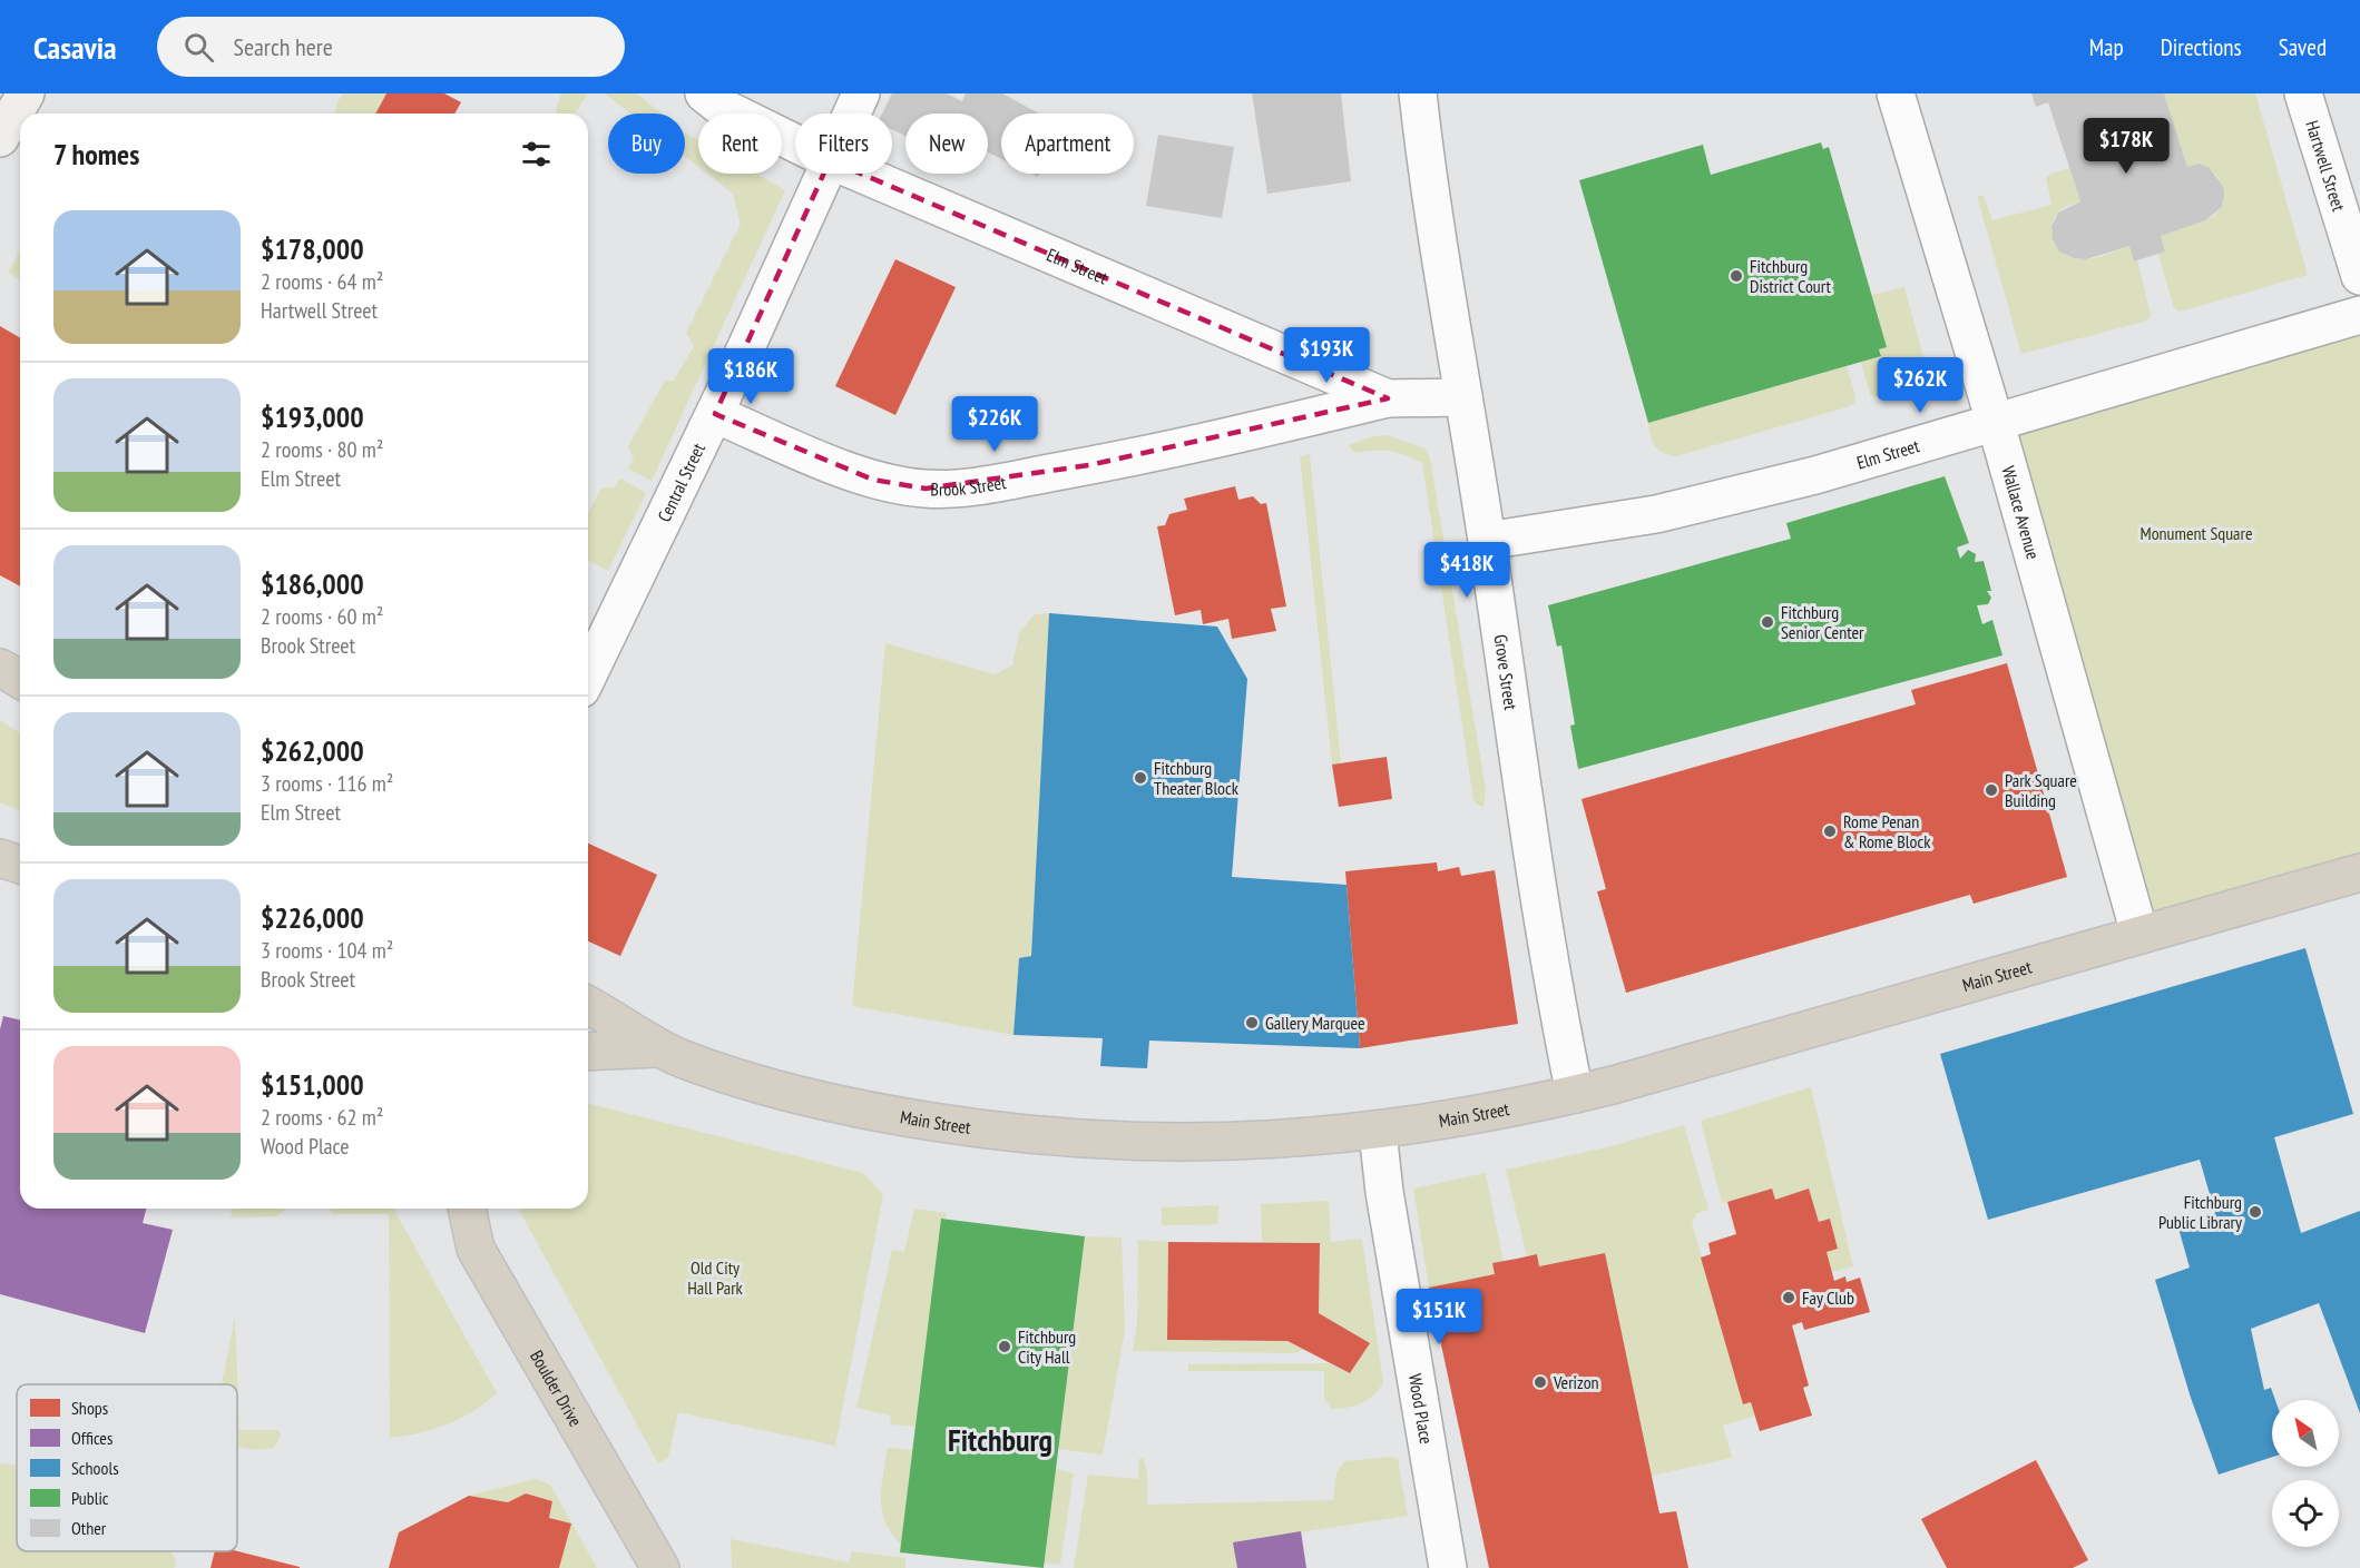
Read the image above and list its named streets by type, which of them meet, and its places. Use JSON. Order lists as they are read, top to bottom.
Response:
{
  "streets": {
    "highway": ["Main Street", "Boulder Drive"],
    "street": [
      "Hartwell Street",
      "Elm Street",
      "Central Street",
      "Brook Street",
      "Wallace Avenue",
      "Grove Street",
      "Wood Place"
    ]
  },
  "crossings": [
    ["Elm Street", "Brook Street"],
    ["Elm Street", "Wallace Avenue"],
    ["Elm Street", "Grove Street"],
    ["Central Street", "Brook Street"],
    ["Wallace Avenue", "Main Street"],
    ["Grove Street", "Main Street"],
    ["Main Street", "Wood Place"]
  ],
  "districts": ["Fitchburg"],
  "parks": ["Monument Square", "Old City Hall Park"],
  "places": [
    "Fitchburg District Court",
    "Fitchburg Senior Center",
    "Fitchburg Theater Block",
    "Park Square Building",
    "Rome Penan & Rome Block",
    "Gallery Marquee",
    "Fitchburg Public Library",
    "Fay Club",
    "Fitchburg City Hall",
    "Verizon"
  ],
  "legend": [
    "Shops",
    "Offices",
    "Schools",
    "Public",
    "Other"
  ],
  "north": "top left",
  "page": {
    "header": "Casavia",
    "search": "Search here",
    "nav": ["Map", "Directions", "Saved"],
    "chip": [
      "Buy",
      "Rent",
      "Filters",
      "New",
      "Apartment"
    ],
    "heading": "7 homes",
    "price": [
      "$178K",
      "$193K",
      "$186K",
      "$262K",
      "$226K",
      "$418K",
      "$151K"
    ],
    "list": [
      {
        "name": "$178,000",
        "note": "2 rooms · 64 m² · Hartwell Street"
      },
      {
        "name": "$193,000",
        "note": "2 rooms · 80 m² · Elm Street"
      },
      {
        "name": "$186,000",
        "note": "2 rooms · 60 m² · Brook Street"
      },
      {
        "name": "$262,000",
        "note": "3 rooms · 116 m² · Elm Street"
      },
      {
        "name": "$226,000",
        "note": "3 rooms · 104 m² · Brook Street"
      },
      {
        "name": "$151,000",
        "note": "2 rooms · 62 m² · Wood Place"
      }
    ]
  }
}
